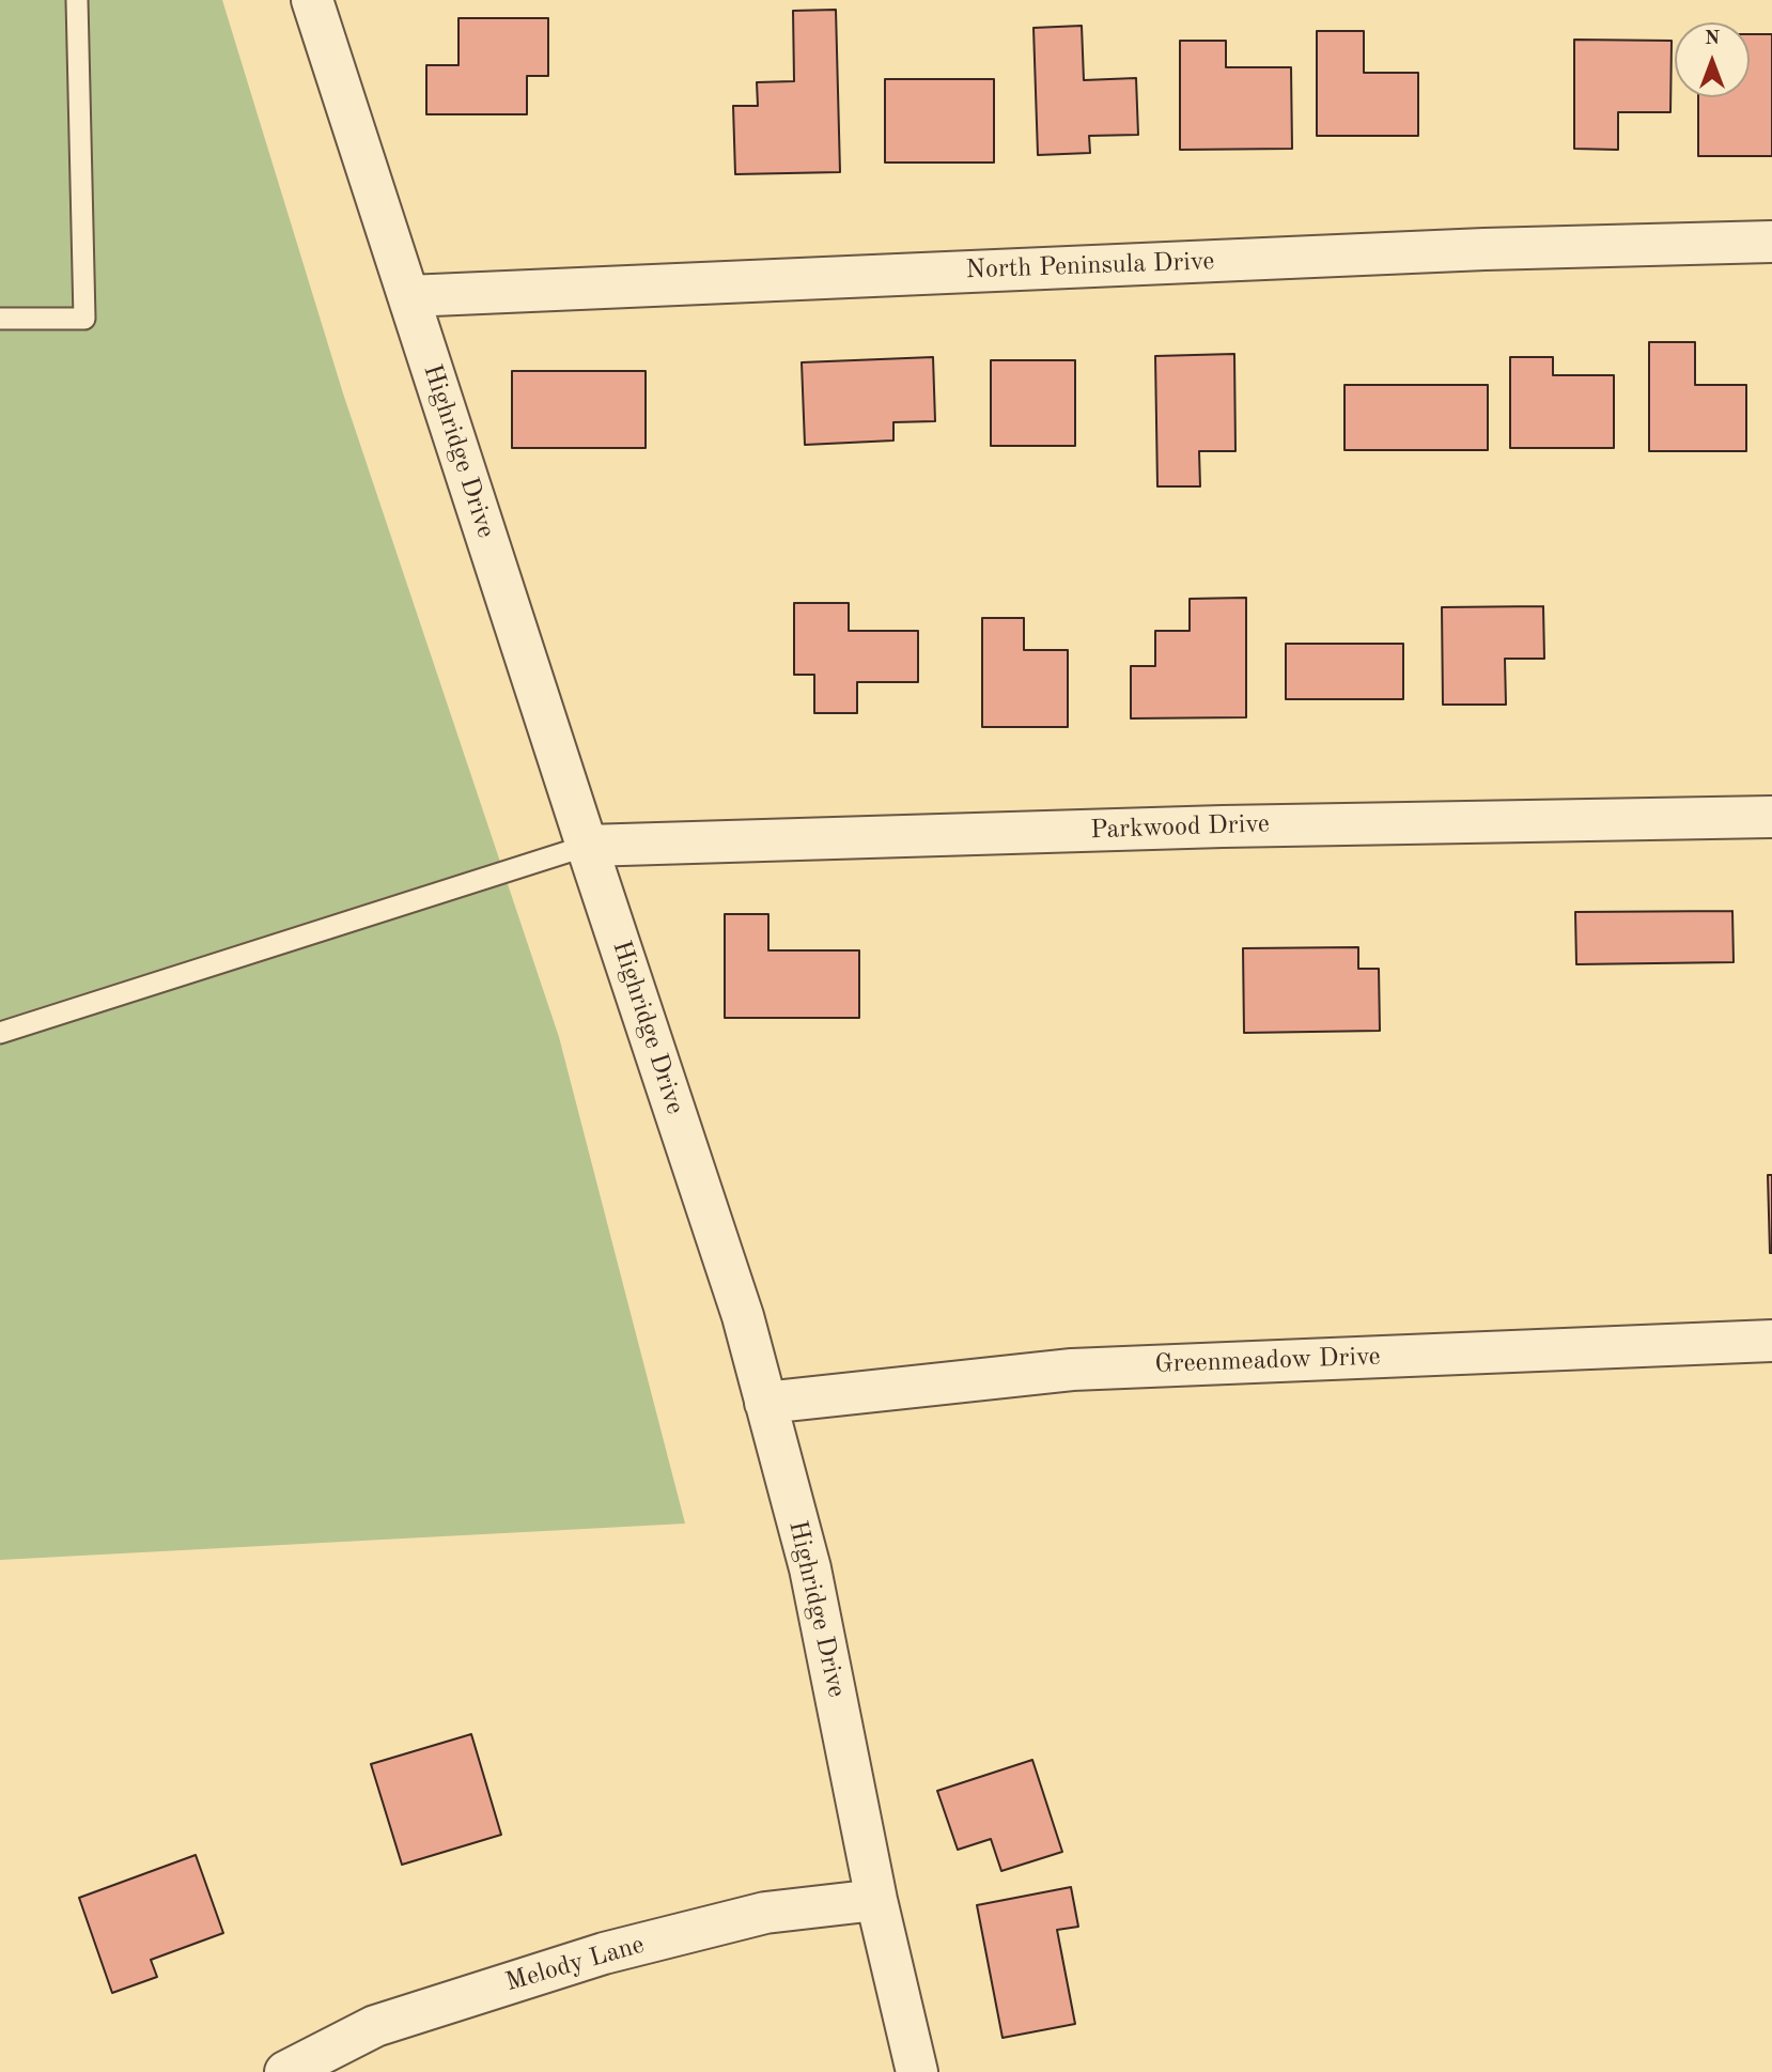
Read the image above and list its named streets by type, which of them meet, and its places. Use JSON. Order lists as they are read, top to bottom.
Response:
{
  "streets": {
    "street": [
      "North Peninsula Drive",
      "Highridge Drive",
      "Parkwood Drive",
      "Greenmeadow Drive",
      "Melody Lane"
    ]
  },
  "crossings": [
    ["North Peninsula Drive", "Highridge Drive"],
    ["Highridge Drive", "Parkwood Drive"],
    ["Highridge Drive", "Greenmeadow Drive"],
    ["Highridge Drive", "Melody Lane"]
  ],
  "north": "top"
}
